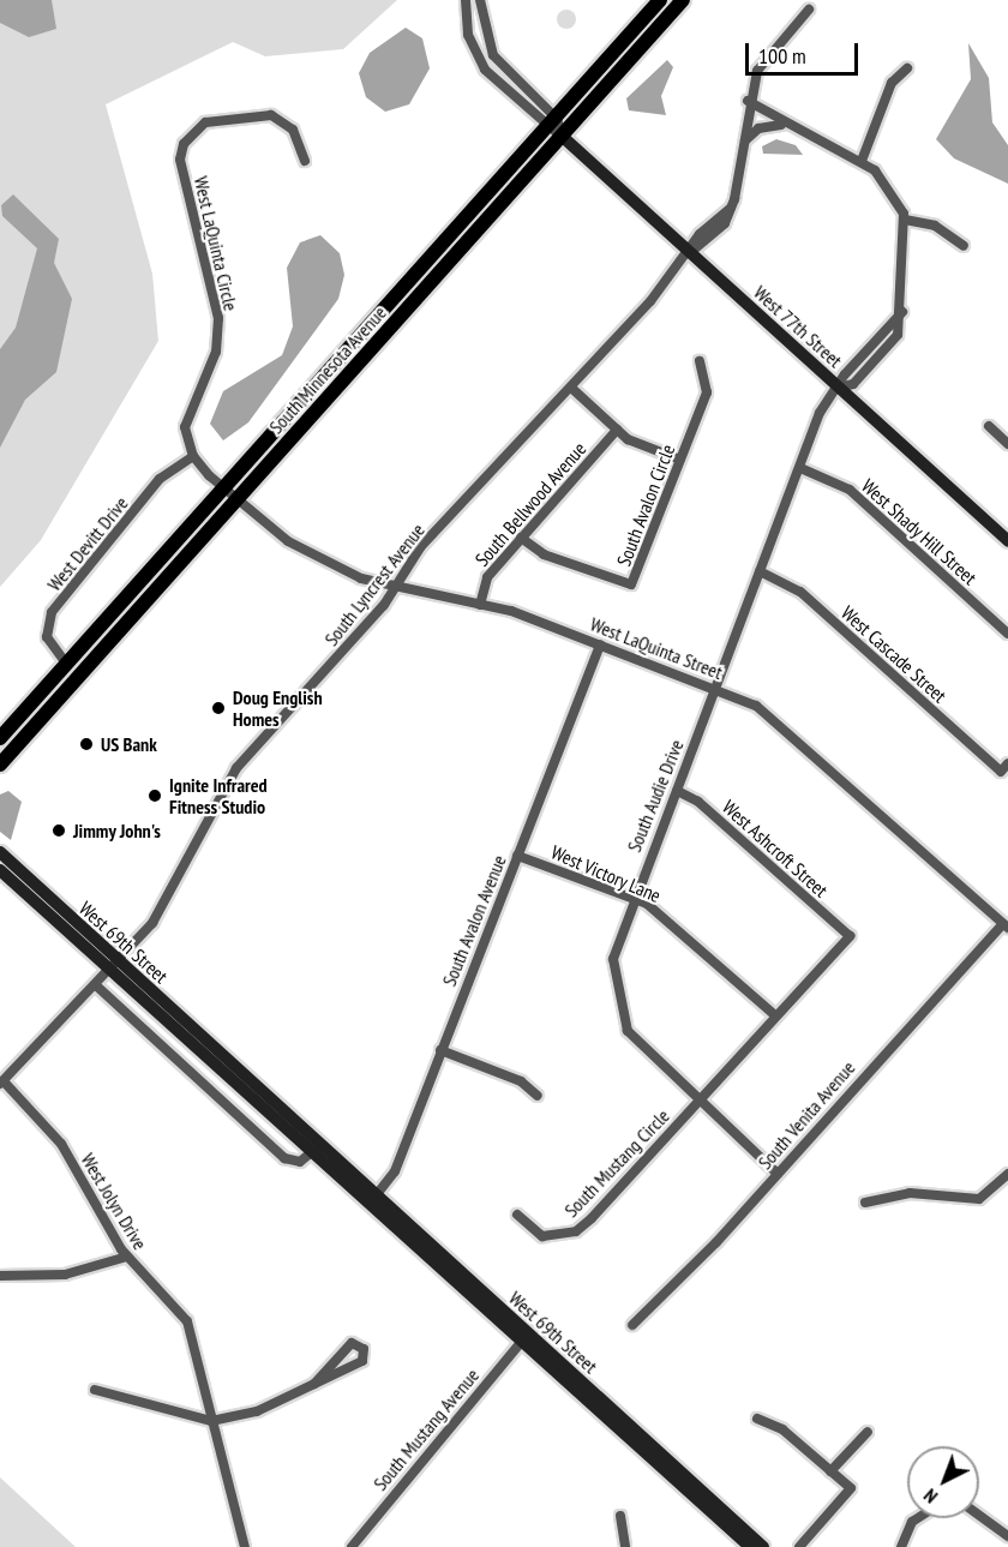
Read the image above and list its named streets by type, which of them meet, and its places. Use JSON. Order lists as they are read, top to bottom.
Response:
{
  "streets": {
    "main road": ["West 77th Street", "South Minnesota Avenue", "West 69th Street"],
    "street": [
      "West LaQuinta Circle",
      "South Bellwood Avenue",
      "South Avalon Circle",
      "West Shady Hill Street",
      "West Devitt Drive",
      "South Lyncrest Avenue",
      "West LaQuinta Street",
      "West Cascade Street",
      "South Audie Drive",
      "West Ashcroft Street",
      "West Victory Lane",
      "South Avalon Avenue",
      "South Venita Avenue",
      "South Mustang Circle",
      "West Jolyn Drive",
      "South Mustang Avenue"
    ]
  },
  "crossings": [
    ["West LaQuinta Circle", "West Devitt Drive"],
    ["West 77th Street", "South Minnesota Avenue"],
    ["West 77th Street", "South Lyncrest Avenue"],
    ["West 77th Street", "South Audie Drive"],
    ["South Minnesota Avenue", "West Devitt Drive"],
    ["South Minnesota Avenue", "West LaQuinta Street"],
    ["South Bellwood Avenue", "South Avalon Circle"],
    ["South Bellwood Avenue", "West LaQuinta Street"],
    ["West Shady Hill Street", "South Audie Drive"],
    ["South Lyncrest Avenue", "West LaQuinta Street"],
    ["South Lyncrest Avenue", "West 69th Street"],
    ["South Lyncrest Avenue", "West Jolyn Drive"],
    ["West LaQuinta Street", "South Audie Drive"],
    ["West LaQuinta Street", "South Avalon Avenue"],
    ["West LaQuinta Street", "South Venita Avenue"],
    ["West Cascade Street", "South Audie Drive"],
    ["South Audie Drive", "West Ashcroft Street"],
    ["South Audie Drive", "West Victory Lane"],
    ["South Audie Drive", "South Venita Avenue"],
    ["South Audie Drive", "South Mustang Circle"],
    ["West Ashcroft Street", "West Victory Lane"],
    ["West Victory Lane", "South Avalon Avenue"],
    ["South Avalon Avenue", "West 69th Street"],
    ["West 69th Street", "South Mustang Avenue"]
  ],
  "places": [
    "Doug English Homes",
    "US Bank",
    "Ignite Infrared Fitness Studio",
    "Jimmy John's"
  ],
  "scale_bar": "100 m",
  "north": "bottom left"
}
